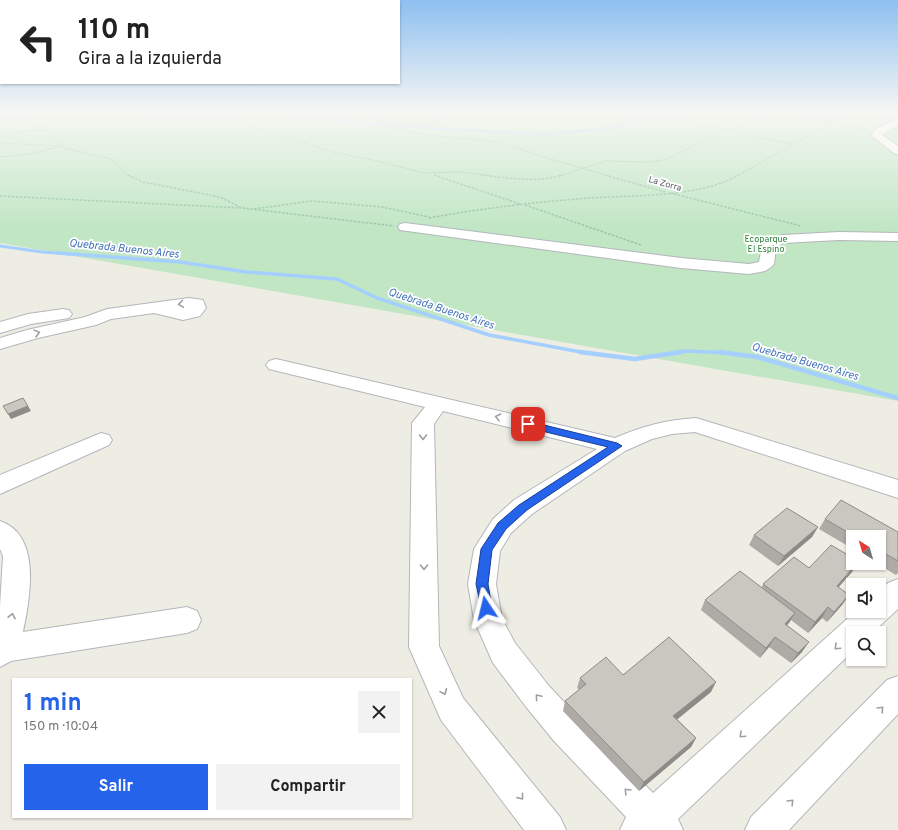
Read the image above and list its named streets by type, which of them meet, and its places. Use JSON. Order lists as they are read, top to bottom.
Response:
{
  "streets": {
    "path": ["La Zorra"]
  },
  "water": ["Quebrada Buenos Aires"],
  "parks": ["Ecoparque El Espino"],
  "north": "top left",
  "page": {
    "turn": ["110 m", "Gira a la izquierda"],
    "heading": ["1 min", "150 m · 10:04"],
    "buttons": ["Salir", "Compartir"]
  }
}
